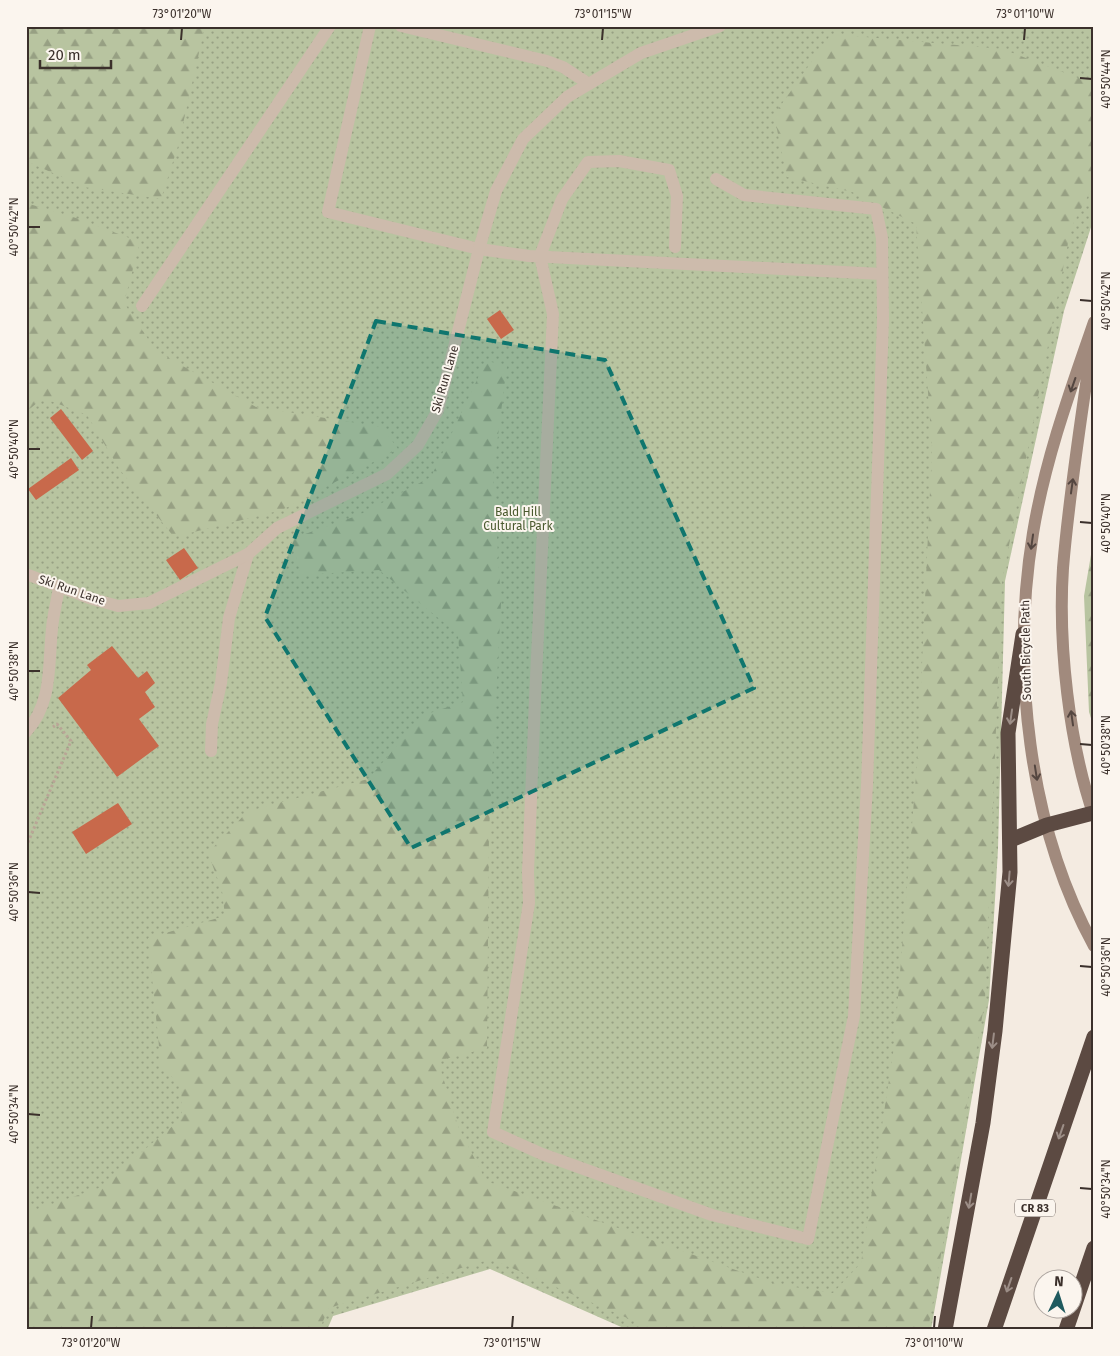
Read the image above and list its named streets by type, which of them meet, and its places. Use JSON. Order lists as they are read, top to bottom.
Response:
{
  "streets": {
    "highway": ["CR 83"],
    "street": ["Ski Run Lane", "South Bicycle Path"]
  },
  "parks": ["Bald Hill Cultural Park"],
  "scale_bar": "20 m",
  "north": "top",
  "coordinates": [
    "73°01'20\"W",
    "73°01'15\"W",
    "73°01'10\"W",
    "40°50'44\"N",
    "40°50'42\"N",
    "40°50'40\"N",
    "40°50'38\"N",
    "40°50'36\"N",
    "40°50'34\"N"
  ]
}
